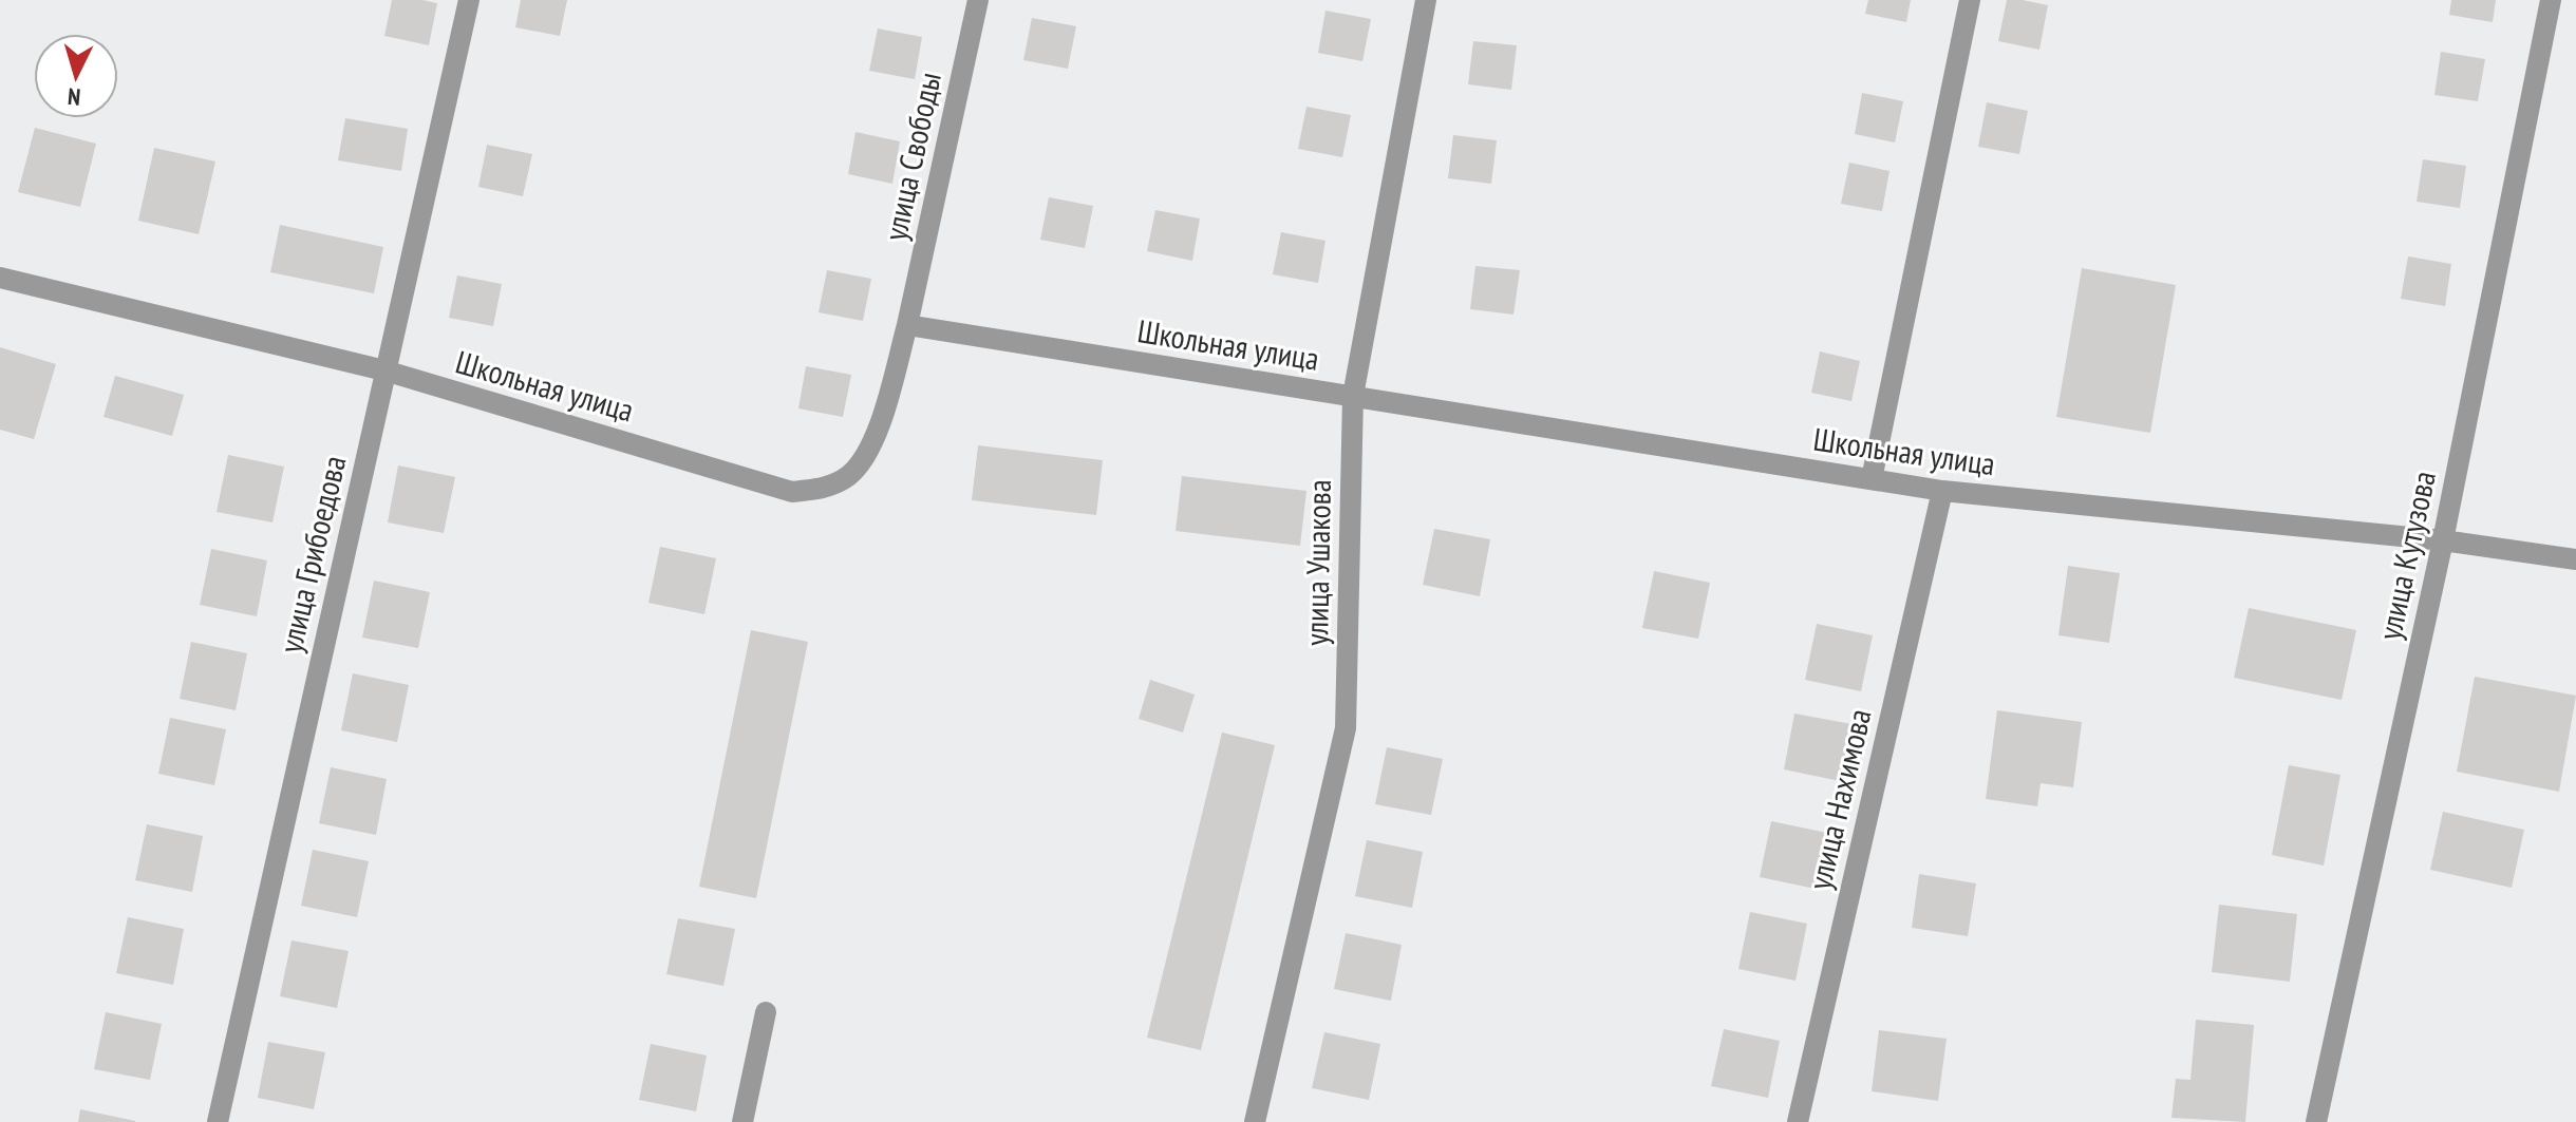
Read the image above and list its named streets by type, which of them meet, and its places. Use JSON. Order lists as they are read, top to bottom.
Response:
{
  "streets": {
    "street": [
      "улица Свободы",
      "Школьная улица",
      "улица Грибоедова",
      "улица Кутузова",
      "улица Ушакова",
      "улица Нахимова"
    ]
  },
  "crossings": [
    ["улица Свободы", "Школьная улица"],
    ["Школьная улица", "улица Грибоедова"],
    ["Школьная улица", "улица Кутузова"],
    ["Школьная улица", "улица Ушакова"],
    ["Школьная улица", "улица Нахимова"]
  ],
  "north": "bottom"
}
